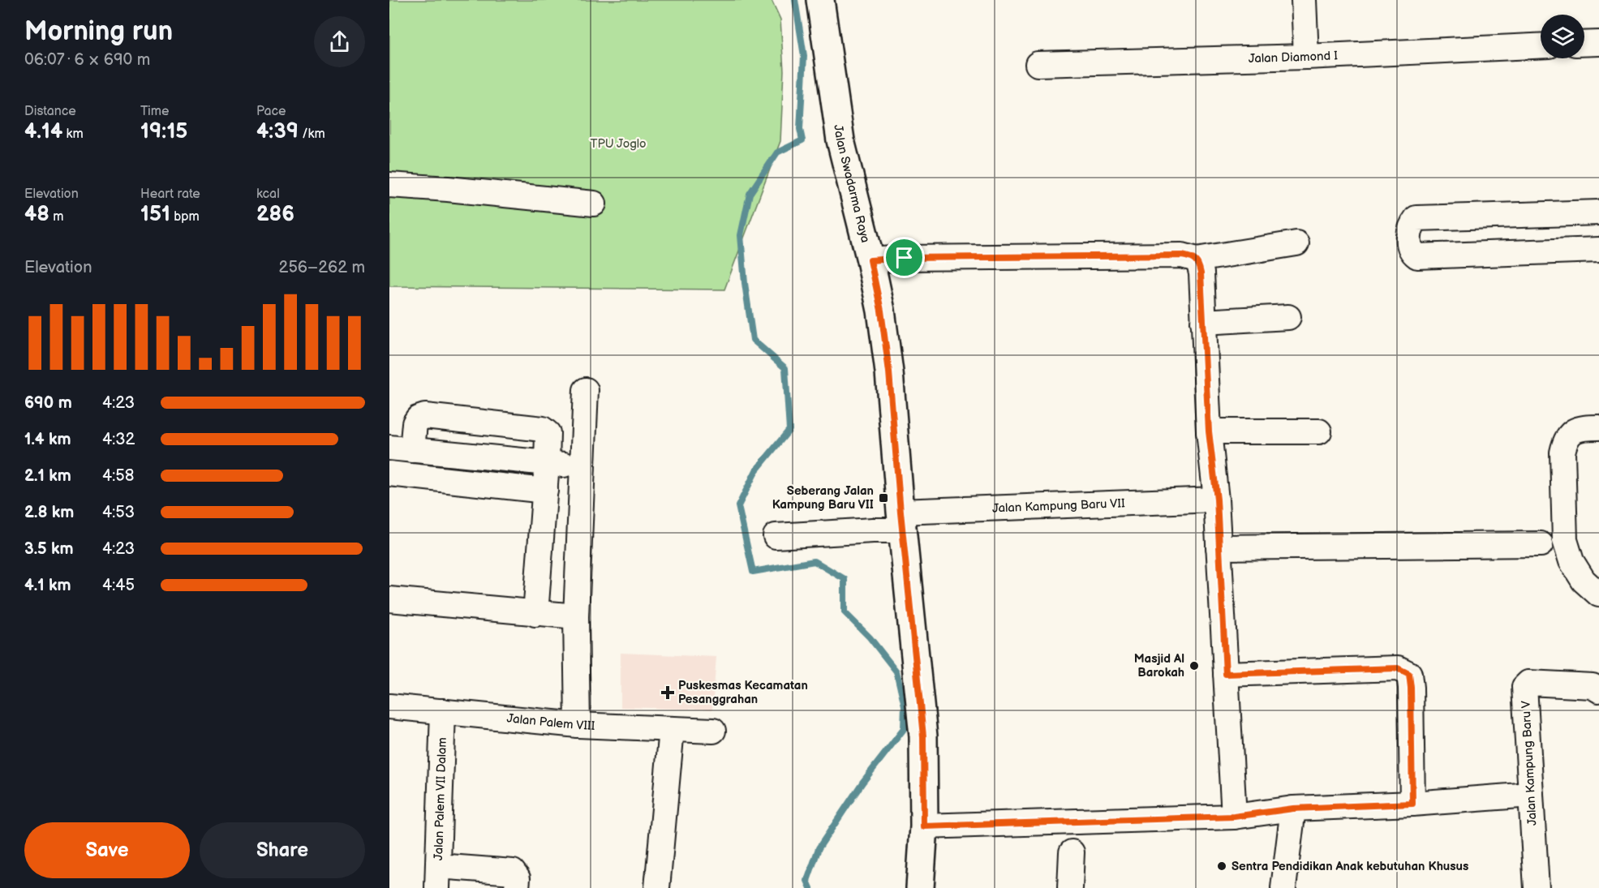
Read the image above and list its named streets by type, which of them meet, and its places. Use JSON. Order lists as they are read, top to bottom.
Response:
{
  "streets": {
    "main road": ["Jalan Swadarma Raya"],
    "street": [
      "Jalan Diamond I",
      "Jalan Kampung Baru VII",
      "Jalan Palem VIII",
      "Jalan Kampung Baru V",
      "Jalan Palem VII Dalam"
    ]
  },
  "crossings": [
    ["Jalan Swadarma Raya", "Jalan Kampung Baru VII"],
    ["Jalan Palem VIII", "Jalan Palem VII Dalam"]
  ],
  "parks": ["TPU Joglo"],
  "places": {
    "transit": ["Seberang Jalan Kampung Baru VII"],
    "other": ["Masjid Al Barokah", "Sentra Pendidikan Anak kebutuhan Khusus"],
    "health": ["Puskesmas Kecamatan Pesanggrahan"]
  },
  "page": {
    "heading": ["Morning run", "06:07 · 6 × 690 m"],
    "stats": [
      ["Distance", "4.14 km"],
      ["Time", "19:15"],
      ["Pace", "4:39 /km"],
      ["Elevation", "48 m"],
      ["Heart rate", "151 bpm"],
      ["kcal", "286"]
    ],
    "chart": ["Elevation", "256–262 m"],
    "list": [
      {
        "name": "690 m",
        "note": "4:23"
      },
      {
        "name": "1.4 km",
        "note": "4:32"
      },
      {
        "name": "2.1 km",
        "note": "4:58"
      },
      {
        "name": "2.8 km",
        "note": "4:53"
      },
      {
        "name": "3.5 km",
        "note": "4:23"
      },
      {
        "name": "4.1 km",
        "note": "4:45"
      }
    ],
    "buttons": ["Save", "Share"]
  }
}
